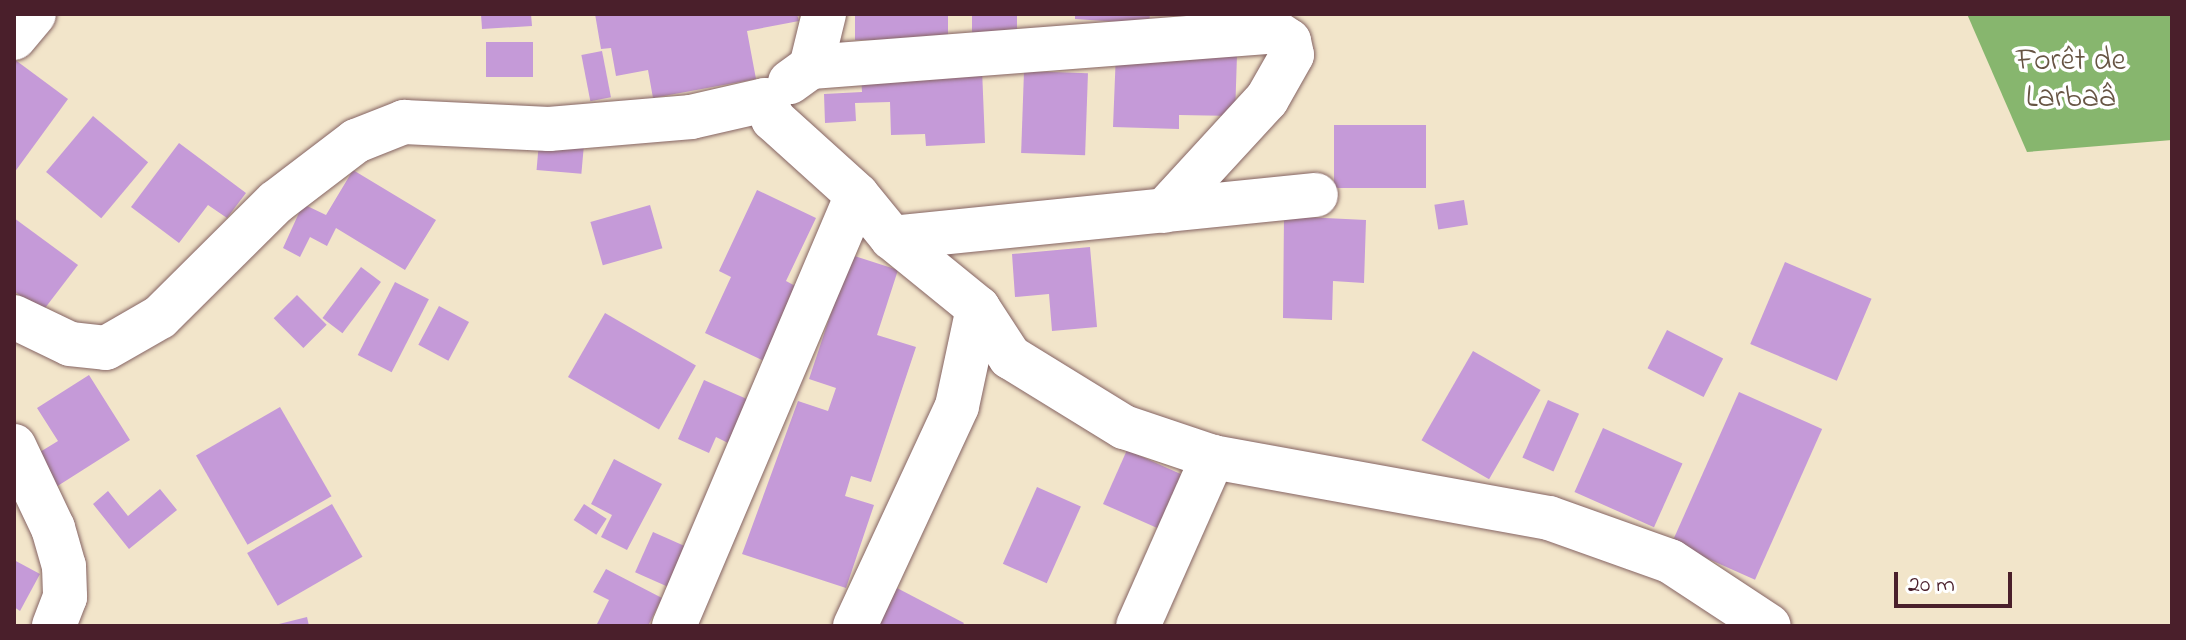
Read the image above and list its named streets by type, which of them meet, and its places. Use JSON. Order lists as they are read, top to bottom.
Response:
{
  "parks": ["Forêt de Larbaâ"],
  "scale_bar": "20 m"
}
